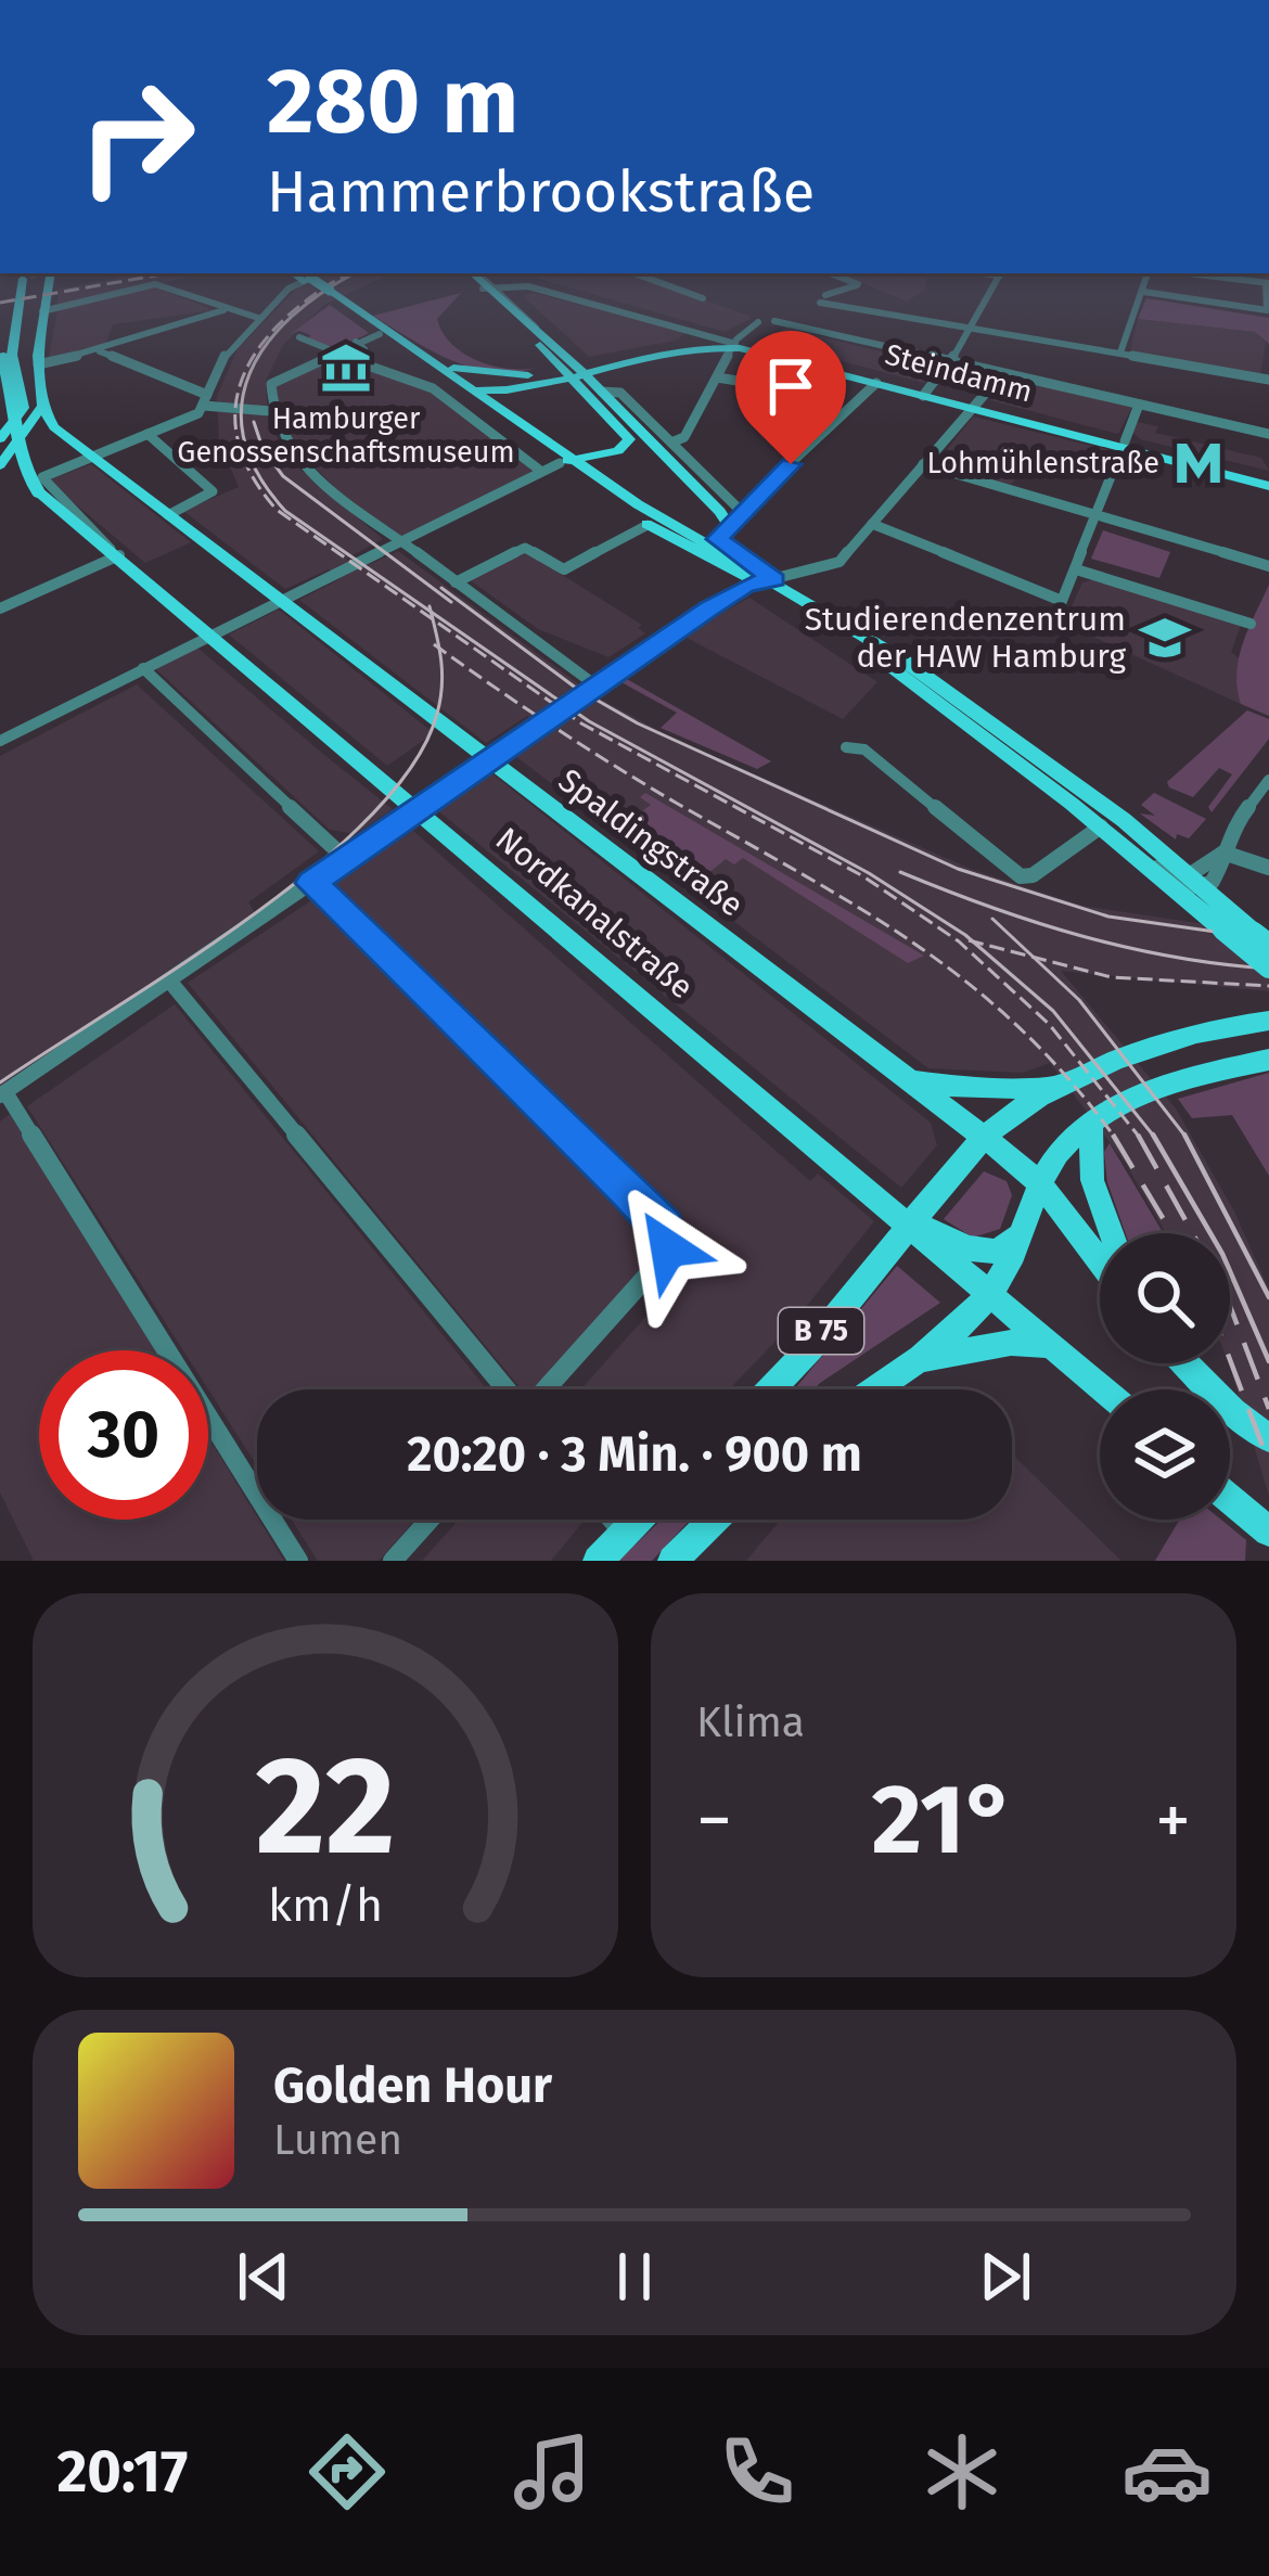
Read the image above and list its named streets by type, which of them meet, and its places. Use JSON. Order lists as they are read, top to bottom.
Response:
{
  "streets": {
    "main road": [
      "Steindamm",
      "Spaldingstraße",
      "Nordkanalstraße",
      "B 75"
    ]
  },
  "crossings": [
    ["Spaldingstraße", "B 75"],
    ["Nordkanalstraße", "B 75"]
  ],
  "places": {
    "museum": ["Hamburger Genossenschaftsmuseum"],
    "metro station": ["Lohmühlenstraße"],
    "school or university": ["Studierendenzentrum der HAW Hamburg"]
  },
  "page": {
    "turn": ["280 m", "Hammerbrookstraße"],
    "limit": "30",
    "trip": "20:20 · 3 Min. · 900 m",
    "tile": "Klima",
    "heat": ["−", "21°", "+"],
    "song": ["Golden Hour", "Lumen"],
    "tabs": "20:17",
    "gauge": ["22", "km/h"]
  }
}
